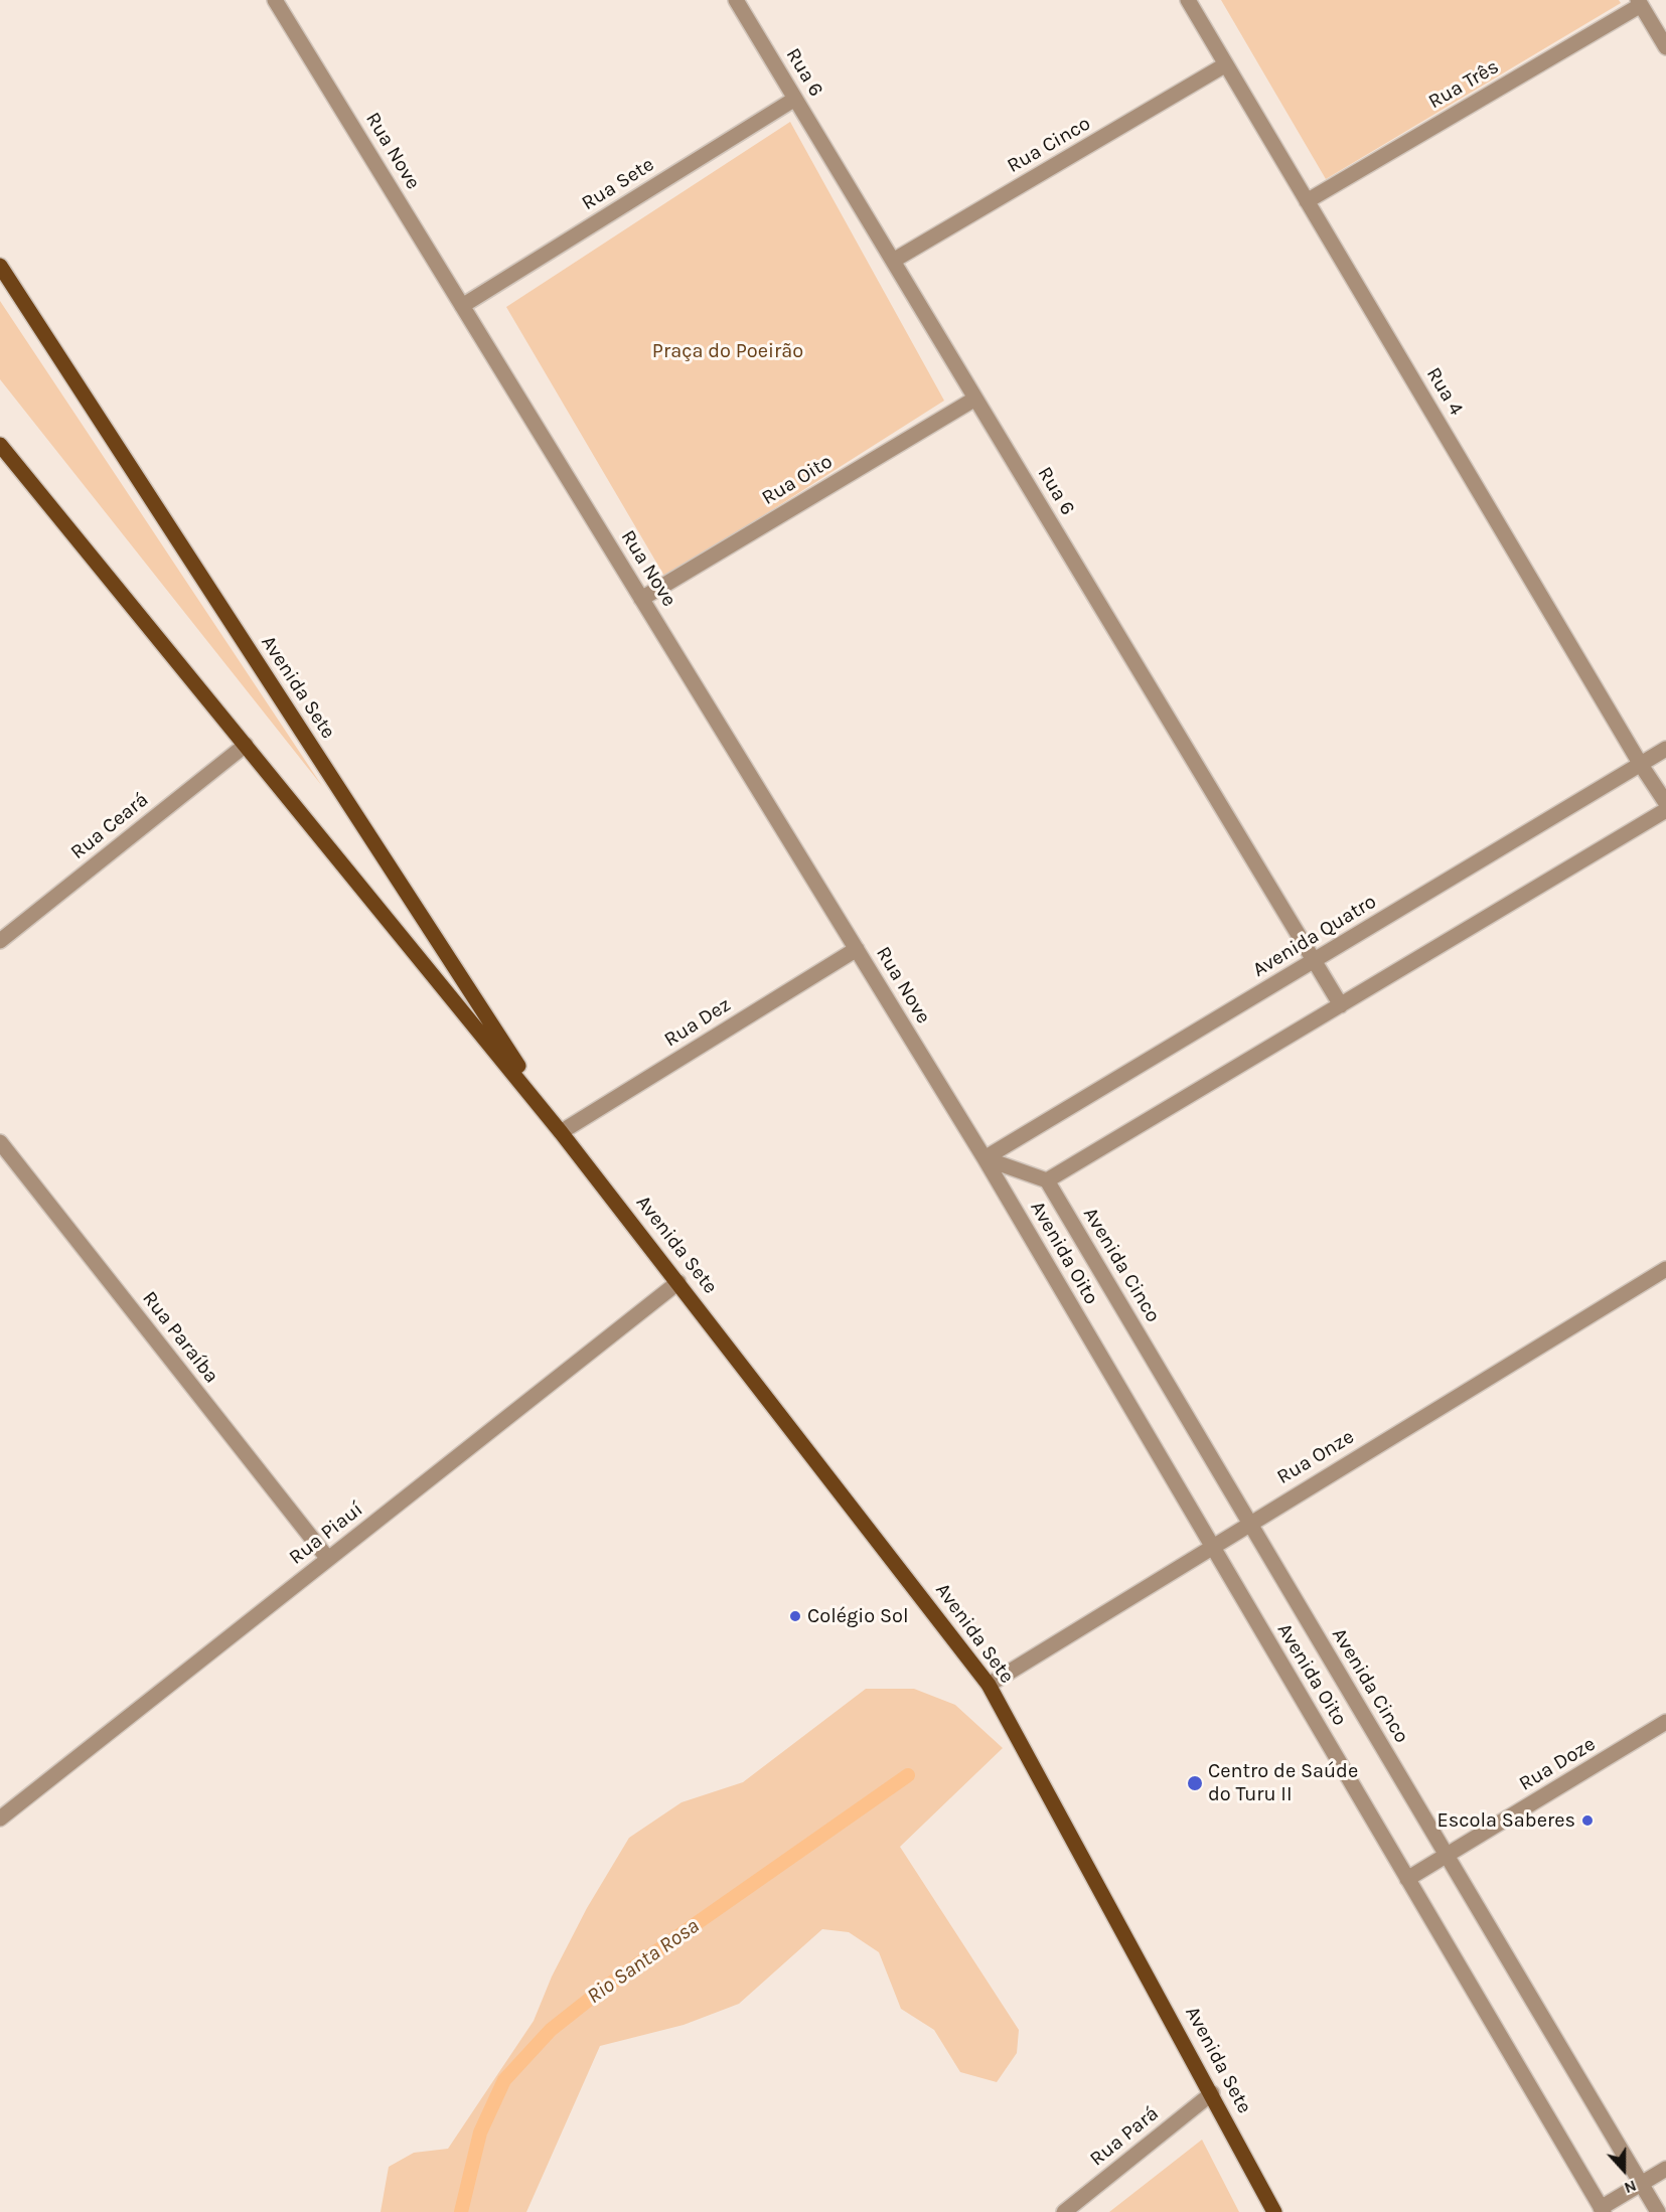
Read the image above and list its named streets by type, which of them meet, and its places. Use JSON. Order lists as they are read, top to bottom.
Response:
{
  "streets": {
    "main road": ["Avenida Sete"],
    "street": [
      "Rua 6",
      "Rua Três",
      "Rua Cinco",
      "Rua Nove",
      "Rua Sete",
      "Rua 4",
      "Rua Oito",
      "Rua Ceará",
      "Avenida Quatro",
      "Rua Dez",
      "Avenida Oito",
      "Avenida Cinco",
      "Rua Paraíba",
      "Rua Onze",
      "Rua Piauí",
      "Rua Doze",
      "Rua Pará"
    ]
  },
  "crossings": [
    ["Rua 6", "Rua Cinco"],
    ["Rua 6", "Rua Sete"],
    ["Rua 6", "Rua Oito"],
    ["Rua 6", "Avenida Quatro"],
    ["Rua Três", "Rua 4"],
    ["Rua Cinco", "Rua 4"],
    ["Rua Nove", "Rua Sete"],
    ["Rua Nove", "Rua Oito"],
    ["Rua Nove", "Avenida Quatro"],
    ["Rua Nove", "Rua Dez"],
    ["Rua Nove", "Avenida Oito"],
    ["Rua 4", "Avenida Quatro"],
    ["Avenida Sete", "Rua Ceará"],
    ["Avenida Sete", "Rua Dez"],
    ["Avenida Sete", "Rua Onze"],
    ["Avenida Sete", "Rua Piauí"],
    ["Avenida Sete", "Rua Pará"],
    ["Avenida Quatro", "Avenida Oito"],
    ["Avenida Oito", "Rua Onze"],
    ["Avenida Oito", "Rua Doze"],
    ["Avenida Cinco", "Rua Onze"],
    ["Avenida Cinco", "Rua Doze"],
    ["Rua Paraíba", "Rua Piauí"]
  ],
  "water": ["Rio Santa Rosa"],
  "parks": ["Praça do Poeirão"],
  "places": ["Colégio Sol", "Centro de Saúde do Turu II", "Escola Saberes"],
  "north": "bottom"
}
